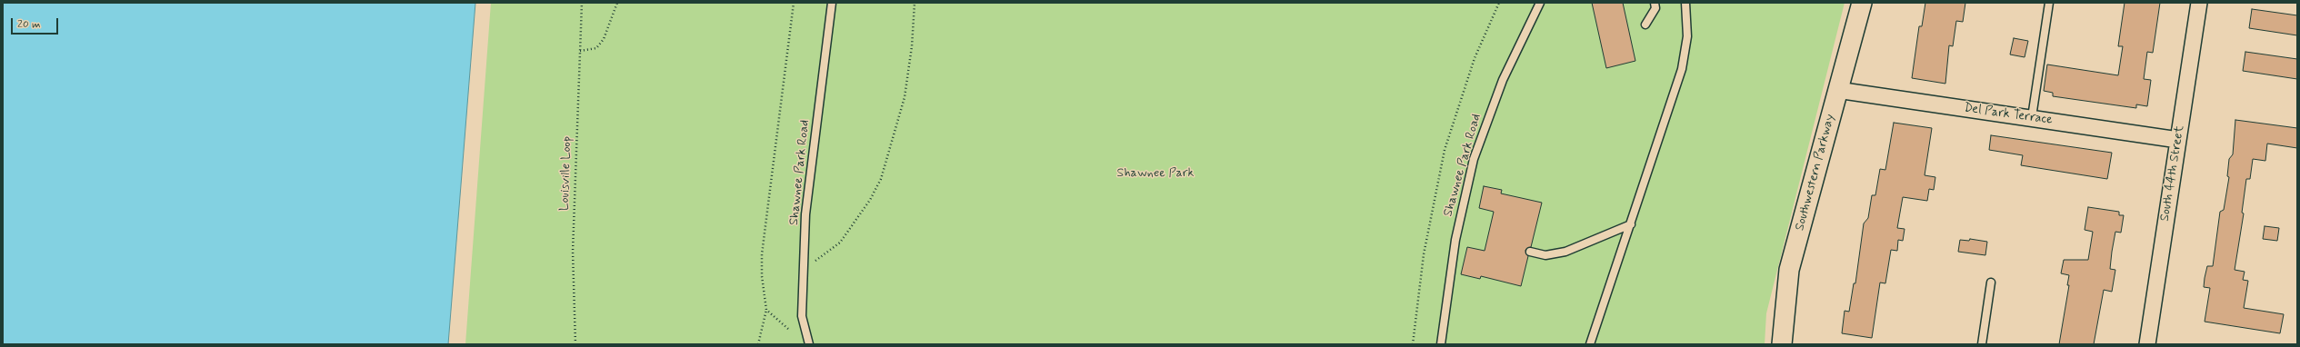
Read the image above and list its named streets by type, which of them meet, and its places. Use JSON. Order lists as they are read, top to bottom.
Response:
{
  "streets": {
    "street": ["Del Park Terrace", "Southwestern Parkway", "South 44th Street"],
    "lane": ["Shawnee Park Road"],
    "path": ["Louisville Loop"]
  },
  "crossings": [
    ["Del Park Terrace", "Southwestern Parkway"],
    ["Del Park Terrace", "South 44th Street"]
  ],
  "parks": ["Shawnee Park"],
  "scale_bar": "20 m"
}
